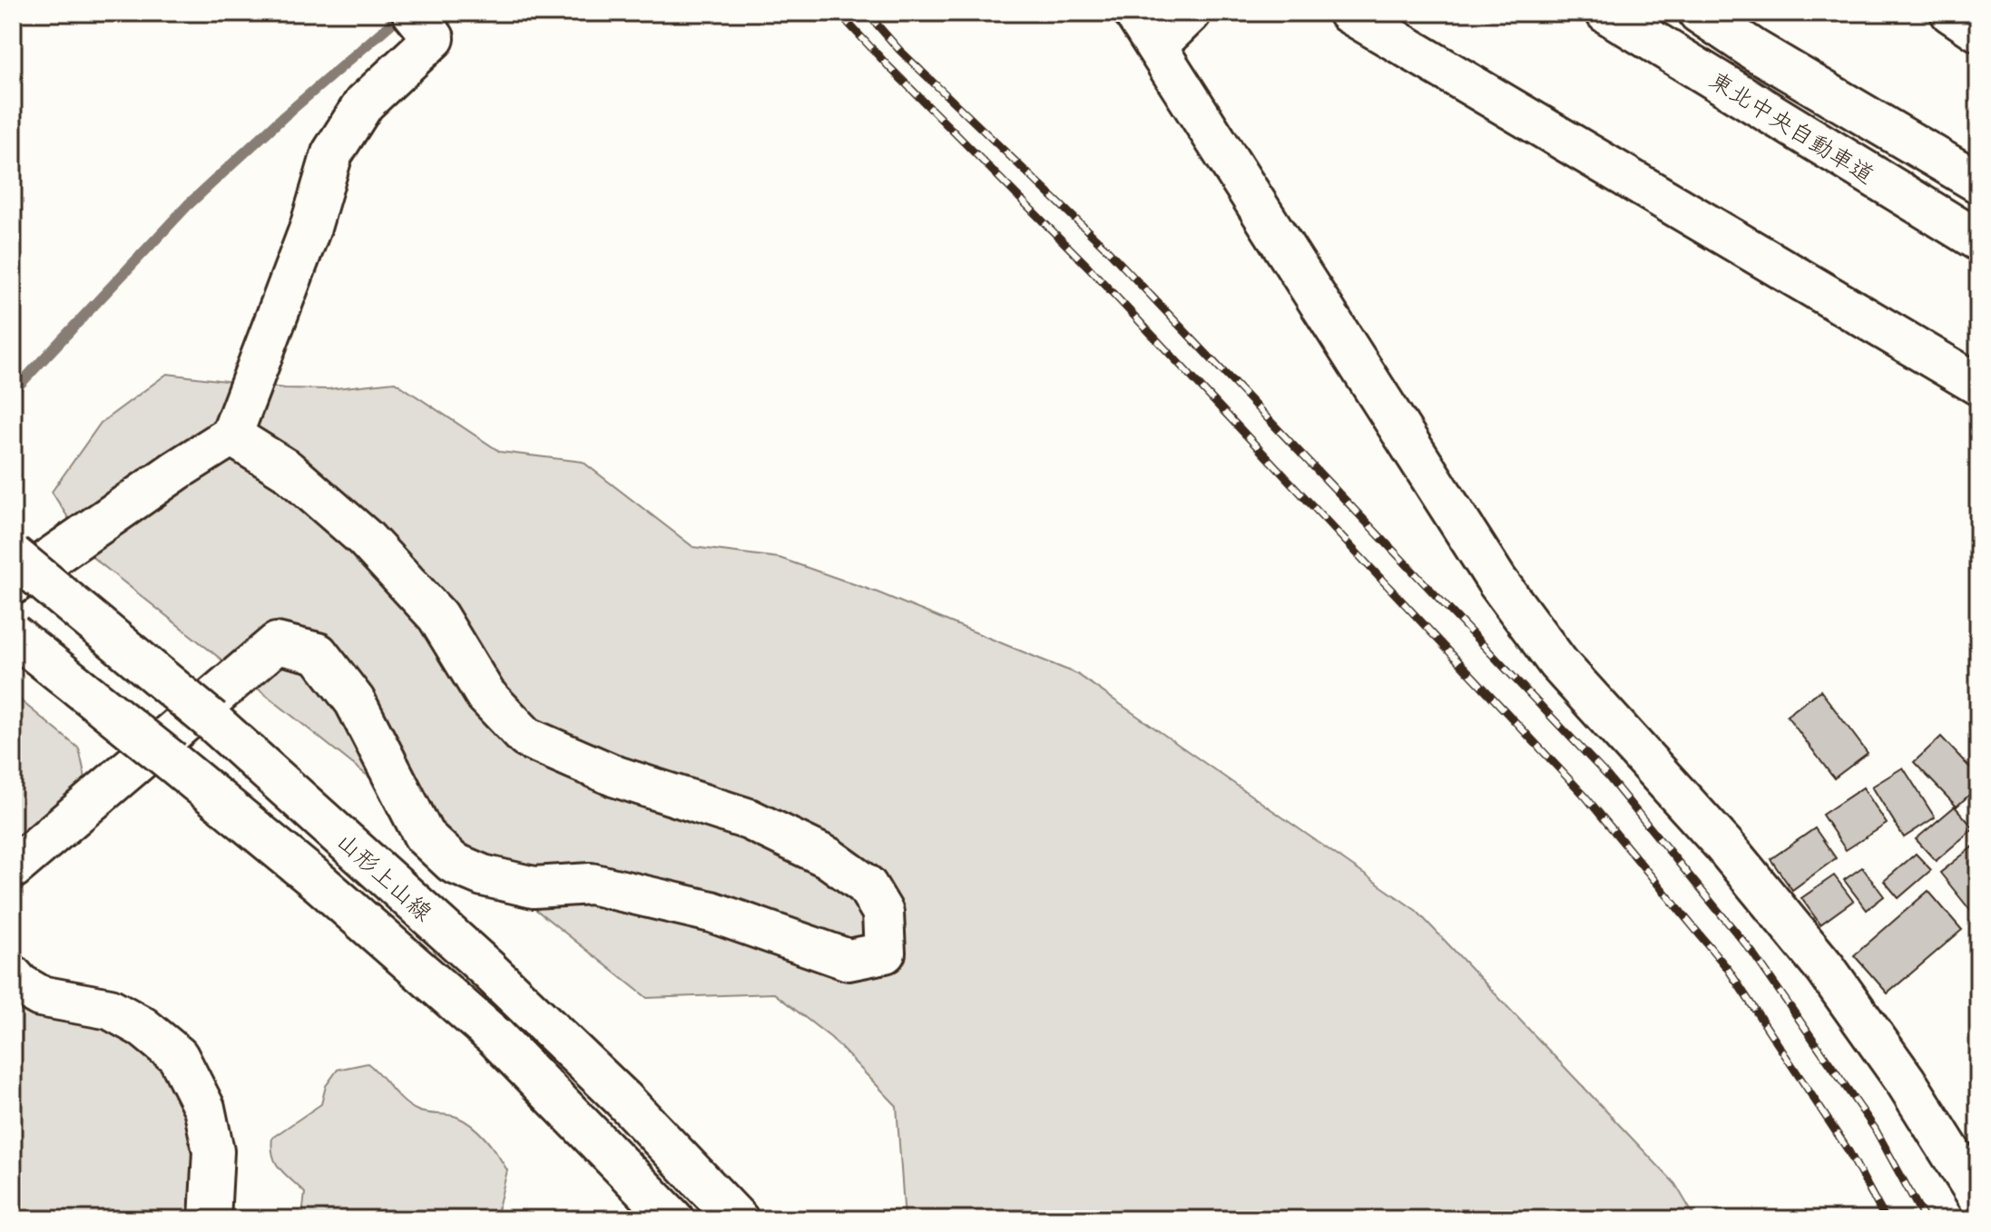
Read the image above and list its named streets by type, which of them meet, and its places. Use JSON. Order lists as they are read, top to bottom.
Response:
{
  "streets": {
    "main road": ["東北中央自動車道", "山形上山線"]
  }
}
